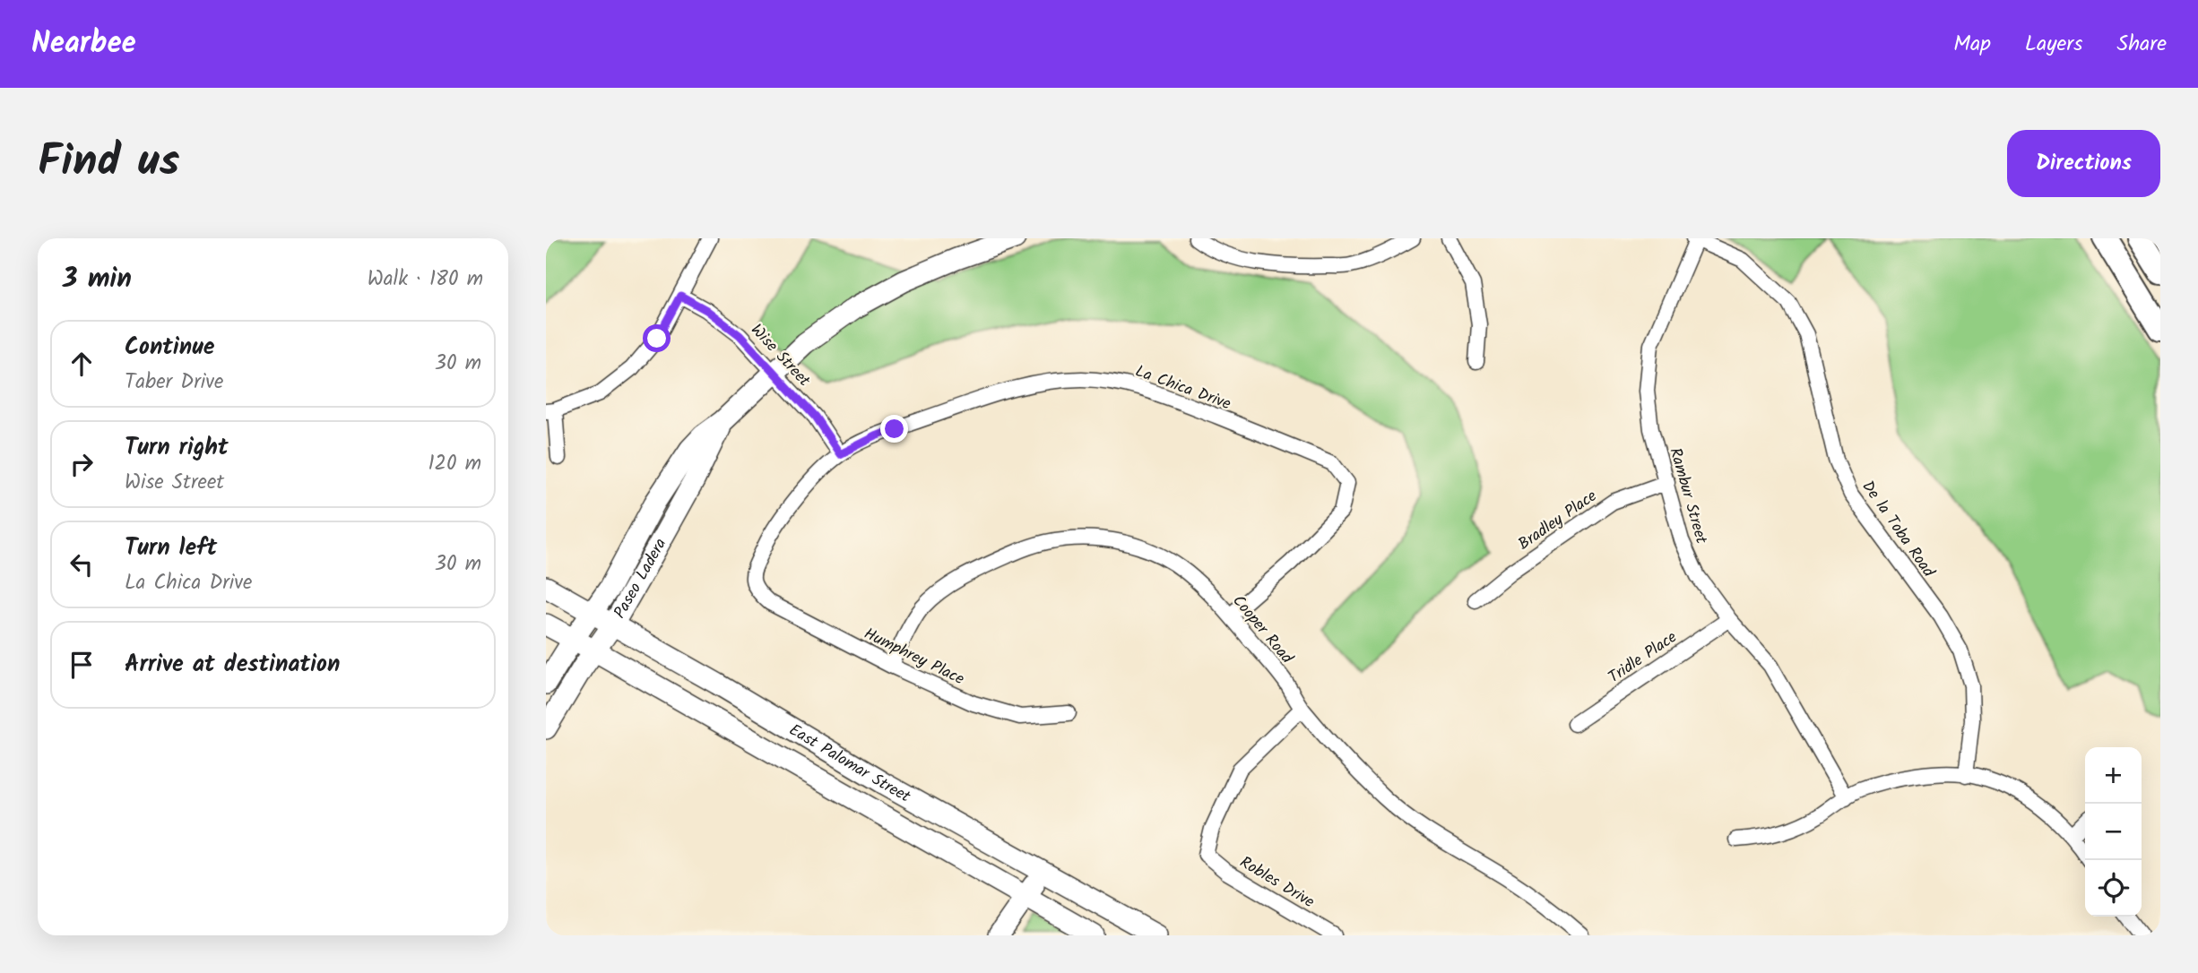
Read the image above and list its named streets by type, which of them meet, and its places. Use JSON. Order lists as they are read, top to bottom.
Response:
{
  "streets": {
    "main road": ["Paseo Ladera", "East Palomar Street"],
    "street": [
      "Wise Street",
      "La Chica Drive",
      "Rambur Street",
      "Bradley Place",
      "De la Toba Road",
      "Cooper Road",
      "Humphrey Place",
      "Tridle Place",
      "Robles Drive"
    ]
  },
  "crossings": [
    ["Wise Street", "La Chica Drive"],
    ["Wise Street", "Paseo Ladera"],
    ["La Chica Drive", "Cooper Road"],
    ["La Chica Drive", "Humphrey Place"],
    ["Rambur Street", "Bradley Place"],
    ["Rambur Street", "De la Toba Road"],
    ["Rambur Street", "Tridle Place"],
    ["Paseo Ladera", "East Palomar Street"],
    ["Cooper Road", "Humphrey Place"],
    ["Cooper Road", "Robles Drive"]
  ],
  "page": {
    "header": "Nearbee",
    "nav": ["Map", "Layers", "Share"],
    "title": "Find us",
    "buttons": "Directions",
    "heading": ["3 min", "Walk · 180 m"],
    "list": [
      ["Continue", "Taber Drive", "30 m"],
      ["Turn right", "Wise Street", "120 m"],
      ["Turn left", "La Chica Drive", "30 m"],
      "Arrive at destination"
    ],
    "map_buttons": ["+", "−"]
  }
}
